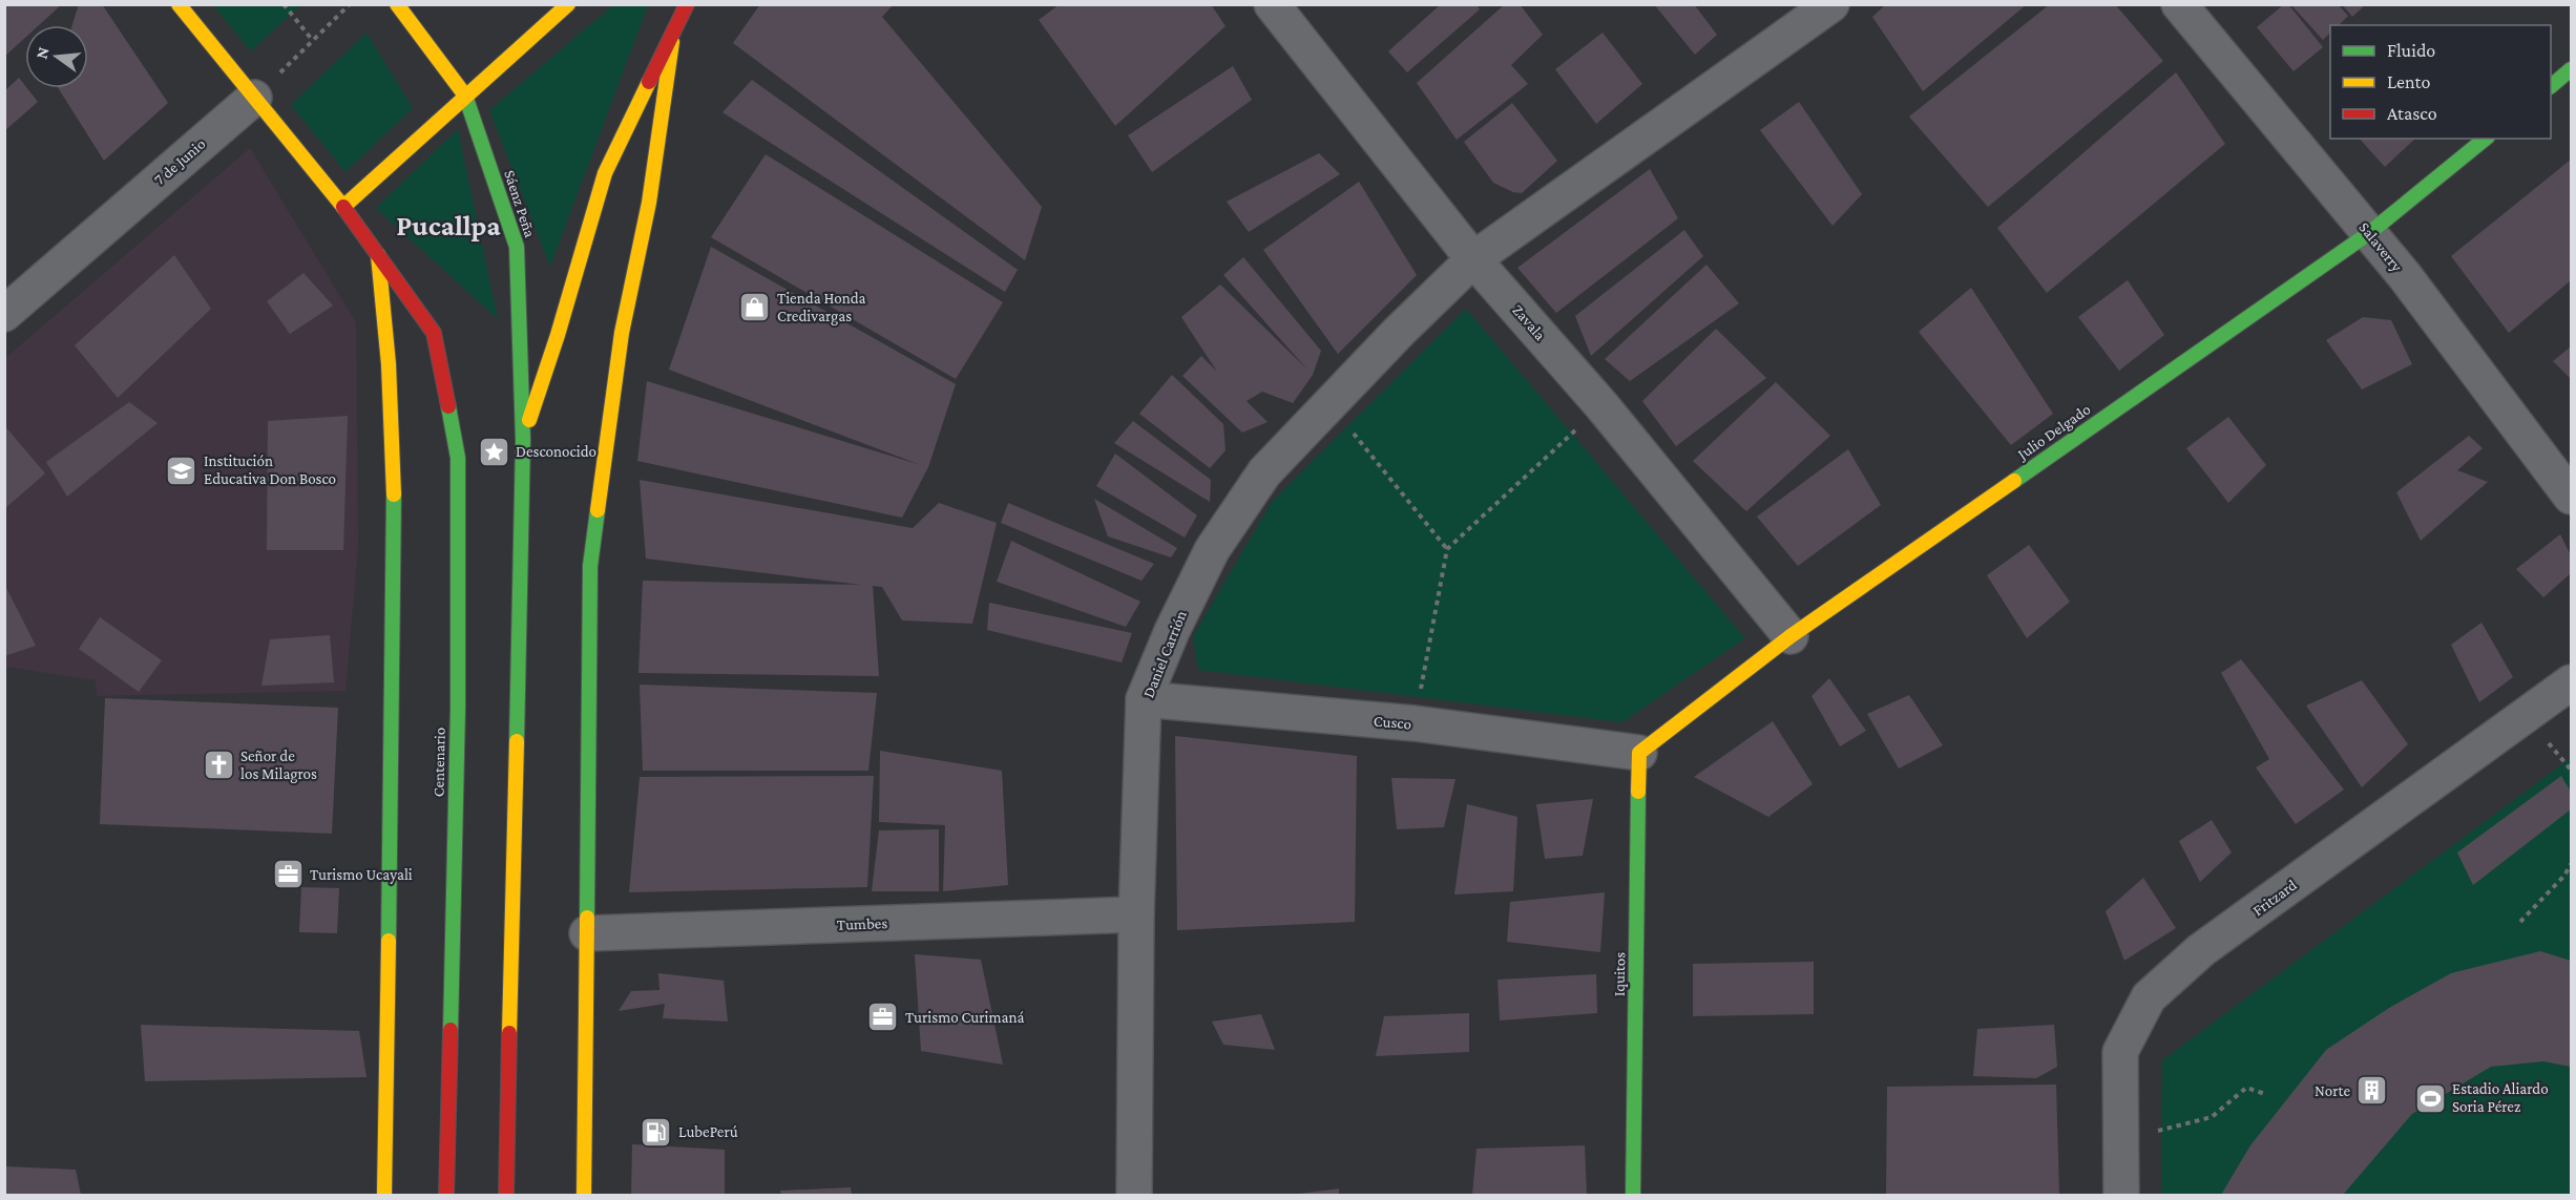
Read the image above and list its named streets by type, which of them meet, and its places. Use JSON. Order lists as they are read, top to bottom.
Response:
{
  "streets": {
    "main road": [
      "Sáenz Peña",
      "Julio Delgado",
      "Centenario",
      "Iquitos"
    ],
    "street": [
      "7 de Junio",
      "Salaverry",
      "Zavala",
      "Daniel Carrión",
      "Cusco",
      "Fritzard",
      "Tumbes"
    ]
  },
  "crossings": [
    ["Salaverry", "Julio Delgado"],
    ["Zavala", "Julio Delgado"],
    ["Zavala", "Daniel Carrión"],
    ["Julio Delgado", "Cusco"],
    ["Julio Delgado", "Iquitos"],
    ["Daniel Carrión", "Cusco"],
    ["Daniel Carrión", "Tumbes"],
    ["Cusco", "Iquitos"]
  ],
  "districts": ["Pucallpa"],
  "places": {
    "shop": ["Tienda Honda Credivargas"],
    "place": ["Desconocido"],
    "school or university": ["Institución Educativa Don Bosco"],
    "church": ["Señor de los Milagros"],
    "office": ["Turismo Ucayali", "Turismo Curimaná"],
    "building": ["Norte"],
    "sports": ["Estadio Aliardo Soria Pérez"],
    "fuel station": ["LubePerú"]
  },
  "legend": ["Fluido", "Lento", "Atasco"],
  "north": "left"
}
